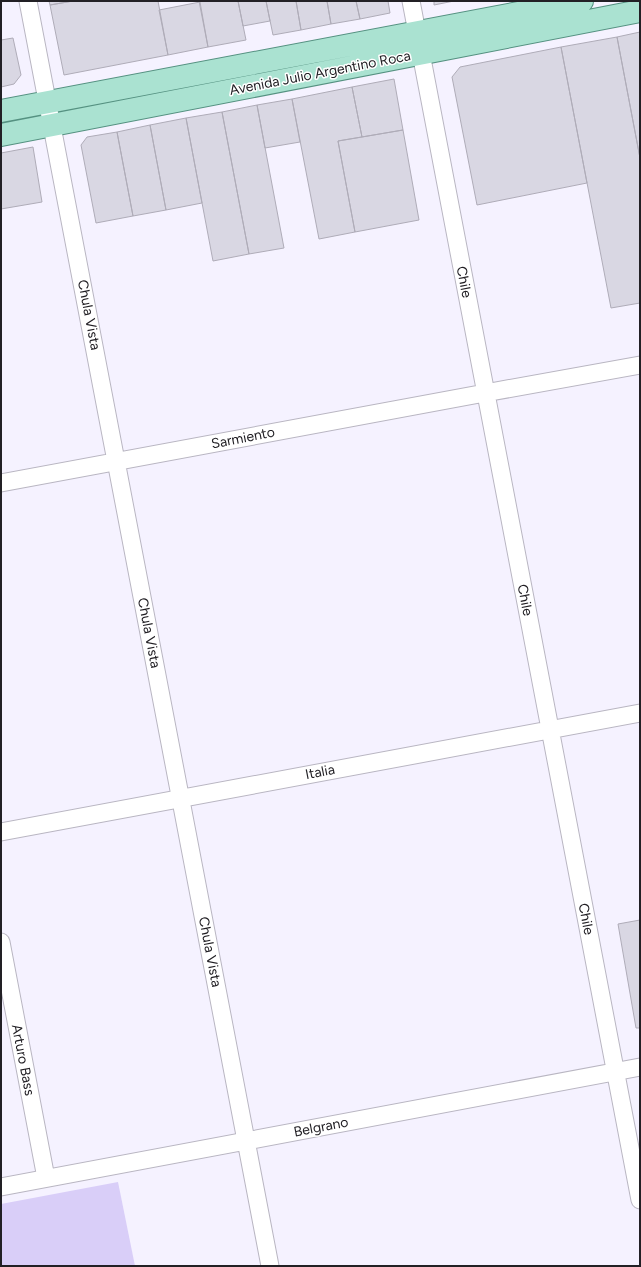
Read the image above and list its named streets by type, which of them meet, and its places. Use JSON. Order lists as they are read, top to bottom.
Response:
{
  "streets": {
    "main road": ["Avenida Julio Argentino Roca"],
    "street": [
      "Chile",
      "Chula Vista",
      "Sarmiento",
      "Italia",
      "Arturo Bass",
      "Belgrano"
    ]
  },
  "crossings": [
    ["Avenida Julio Argentino Roca", "Chile"],
    ["Avenida Julio Argentino Roca", "Chula Vista"],
    ["Chile", "Sarmiento"],
    ["Chile", "Italia"],
    ["Chile", "Belgrano"],
    ["Chula Vista", "Sarmiento"],
    ["Chula Vista", "Italia"],
    ["Chula Vista", "Belgrano"],
    ["Arturo Bass", "Belgrano"]
  ]
}
